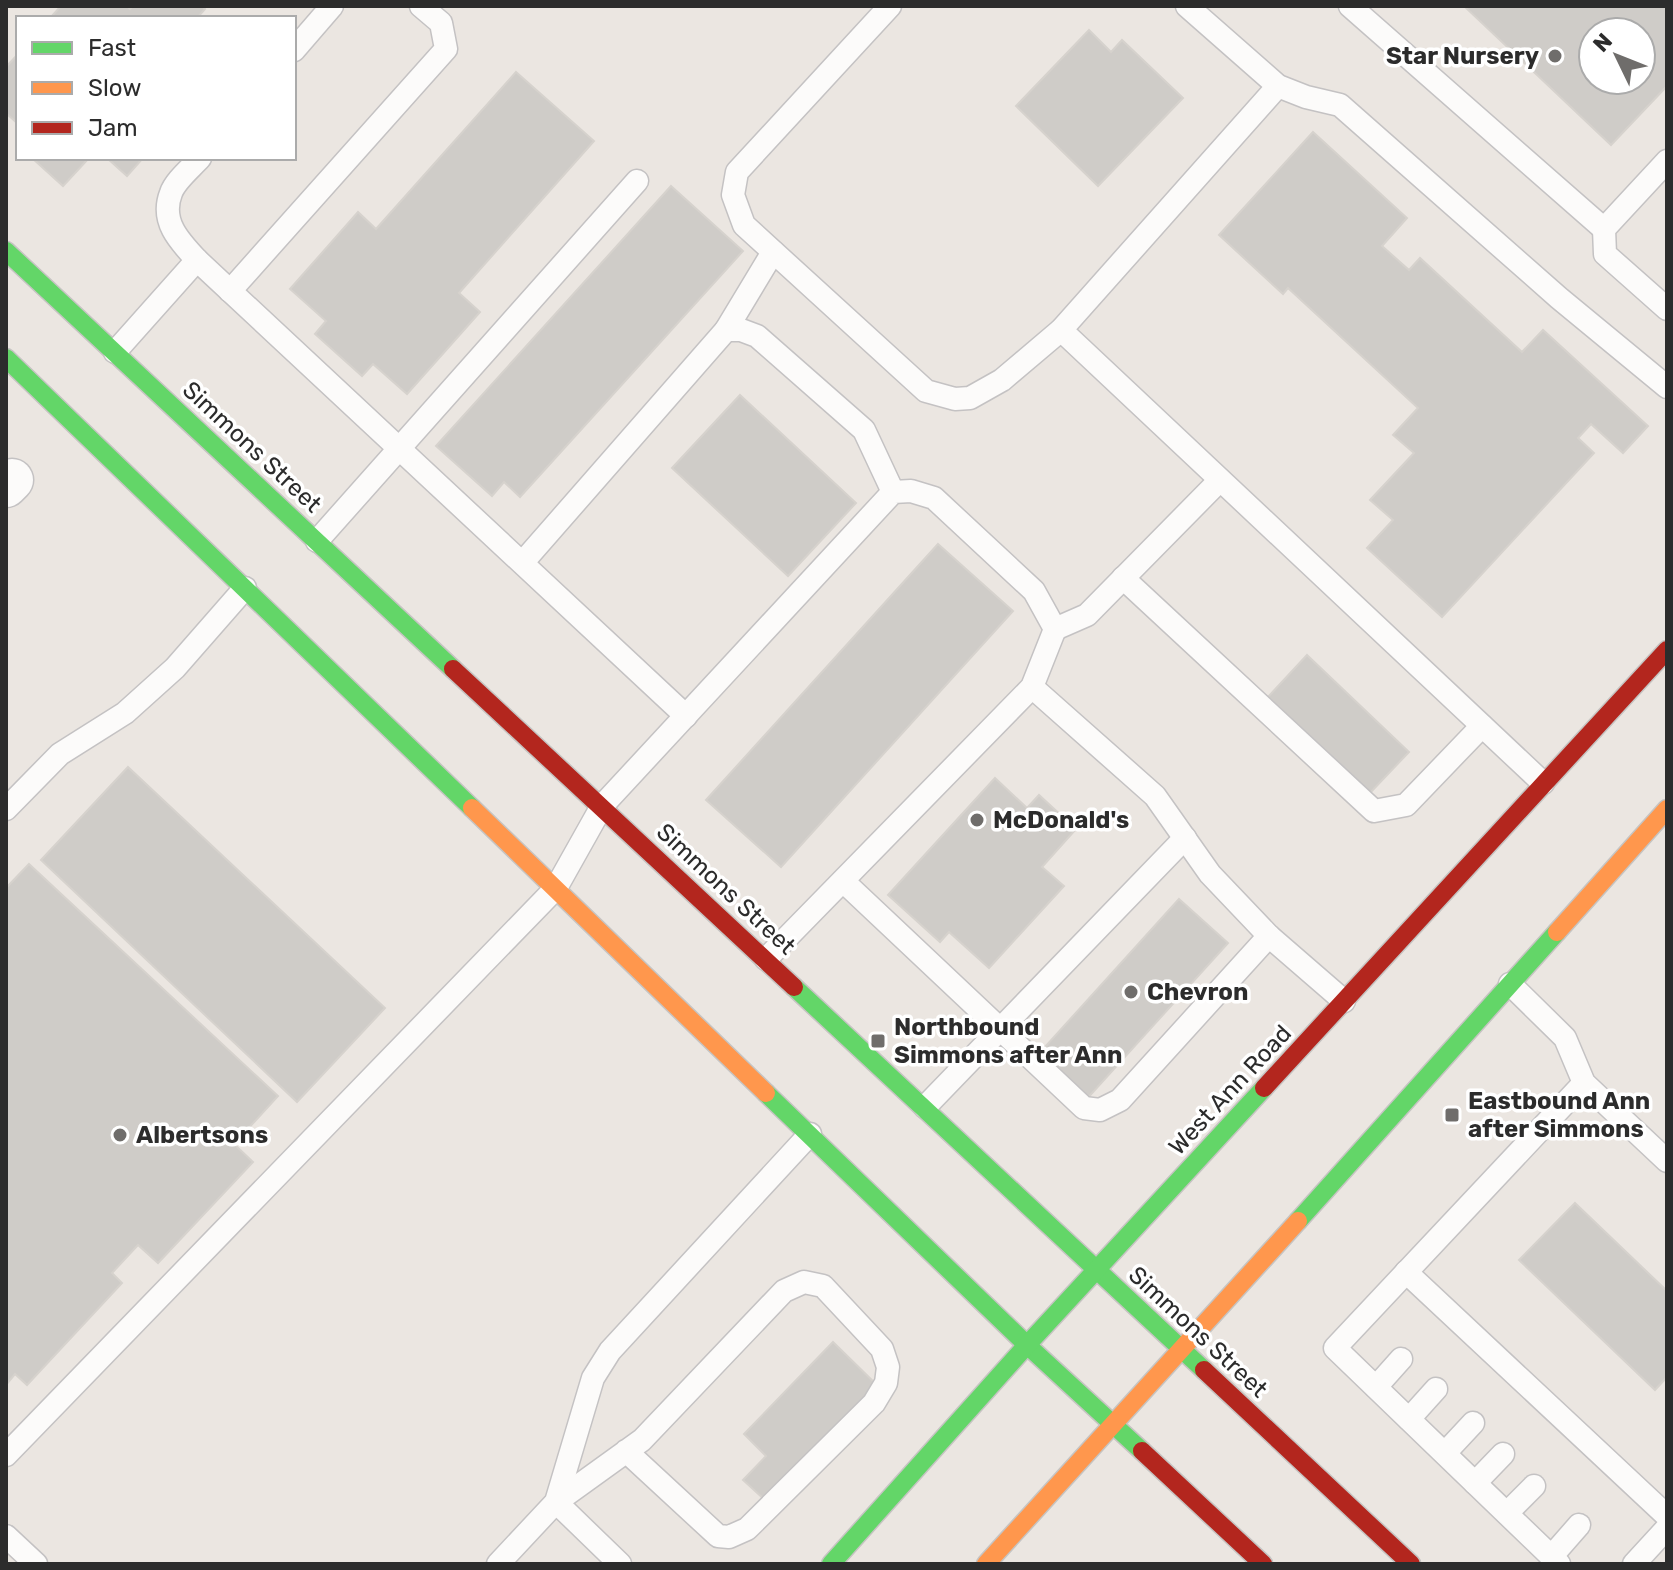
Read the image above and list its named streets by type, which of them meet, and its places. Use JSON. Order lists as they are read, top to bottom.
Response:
{
  "streets": {
    "main road": ["Simmons Street", "West Ann Road"]
  },
  "crossings": [
    ["Simmons Street", "West Ann Road"]
  ],
  "places": {
    "other": [
      "Star Nursery",
      "McDonald's",
      "Chevron",
      "Albertsons"
    ],
    "transit": ["Northbound Simmons after Ann", "Eastbound Ann after Simmons"]
  },
  "legend": ["Fast", "Slow", "Jam"],
  "north": "top left"
}
